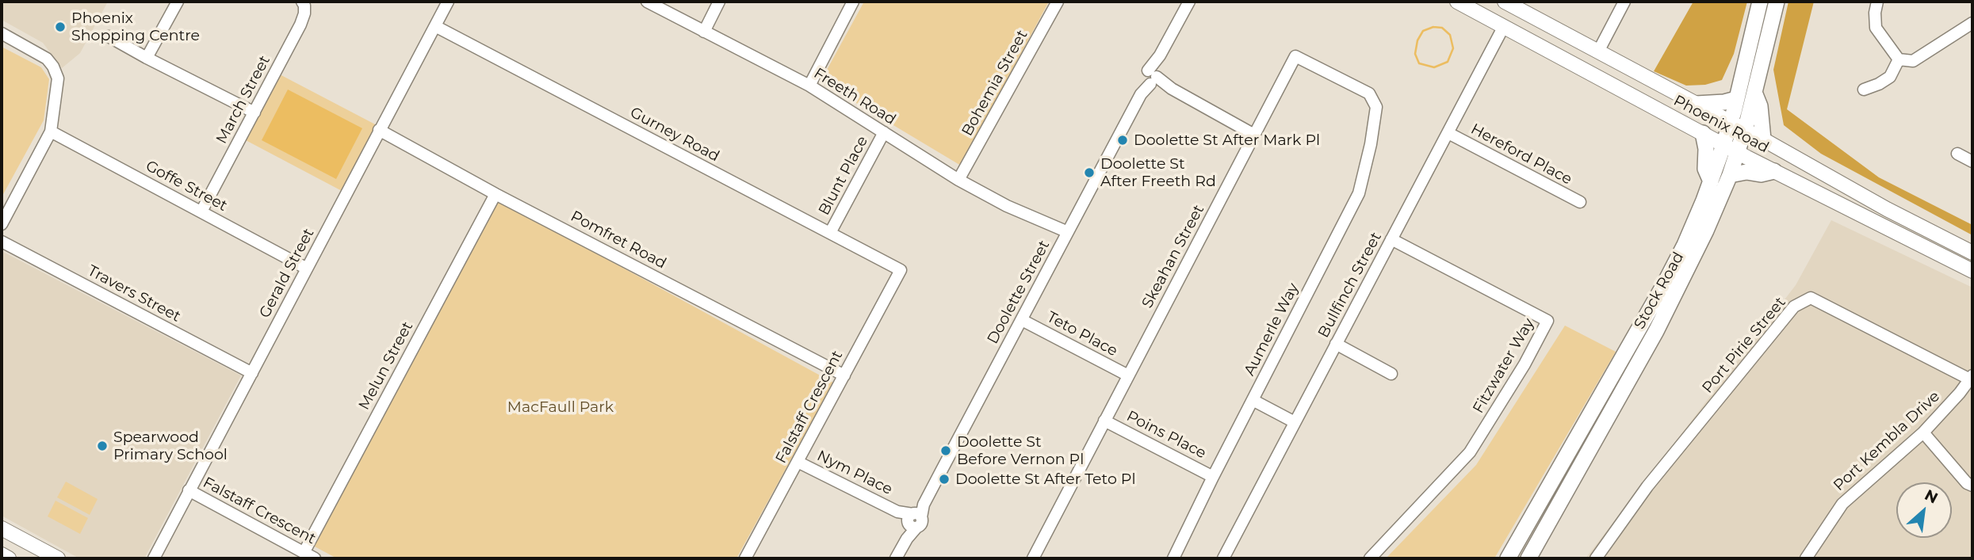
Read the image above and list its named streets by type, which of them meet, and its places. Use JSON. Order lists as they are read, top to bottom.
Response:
{
  "streets": {
    "highway": ["Stock Road"],
    "main road": ["Phoenix Road"],
    "street": [
      "Bohemia Street",
      "Freeth Road",
      "March Street",
      "Gurney Road",
      "Hereford Place",
      "Blunt Place",
      "Goffe Street",
      "Pomfret Road",
      "Skeahan Street",
      "Gerald Street",
      "Bullfinch Street",
      "Doolette Street",
      "Travers Street",
      "Aumerle Way",
      "Teto Place",
      "Port Pirie Street",
      "Melun Street",
      "Fitzwater Way",
      "Falstaff Crescent",
      "Poins Place",
      "Port Kembla Drive",
      "Nym Place"
    ]
  },
  "crossings": [
    ["Bohemia Street", "Freeth Road"],
    ["Freeth Road", "Blunt Place"],
    ["Freeth Road", "Doolette Street"],
    ["March Street", "Goffe Street"],
    ["Phoenix Road", "Bullfinch Street"],
    ["Phoenix Road", "Stock Road"],
    ["Gurney Road", "Blunt Place"],
    ["Gurney Road", "Gerald Street"],
    ["Gurney Road", "Falstaff Crescent"],
    ["Hereford Place", "Bullfinch Street"],
    ["Goffe Street", "Gerald Street"],
    ["Pomfret Road", "Gerald Street"],
    ["Pomfret Road", "Melun Street"],
    ["Pomfret Road", "Falstaff Crescent"],
    ["Skeahan Street", "Aumerle Way"],
    ["Skeahan Street", "Teto Place"],
    ["Skeahan Street", "Poins Place"],
    ["Gerald Street", "Travers Street"],
    ["Gerald Street", "Falstaff Crescent"],
    ["Bullfinch Street", "Fitzwater Way"],
    ["Doolette Street", "Teto Place"],
    ["Doolette Street", "Nym Place"],
    ["Aumerle Way", "Poins Place"],
    ["Port Pirie Street", "Port Kembla Drive"],
    ["Melun Street", "Falstaff Crescent"],
    ["Falstaff Crescent", "Nym Place"]
  ],
  "parks": ["MacFaull Park"],
  "places": [
    "Phoenix Shopping Centre",
    "Doolette St After Mark Pl",
    "Doolette St After Freeth Rd",
    "Spearwood Primary School",
    "Doolette St Before Vernon Pl",
    "Doolette St After Teto Pl"
  ],
  "north": "top right"
}
